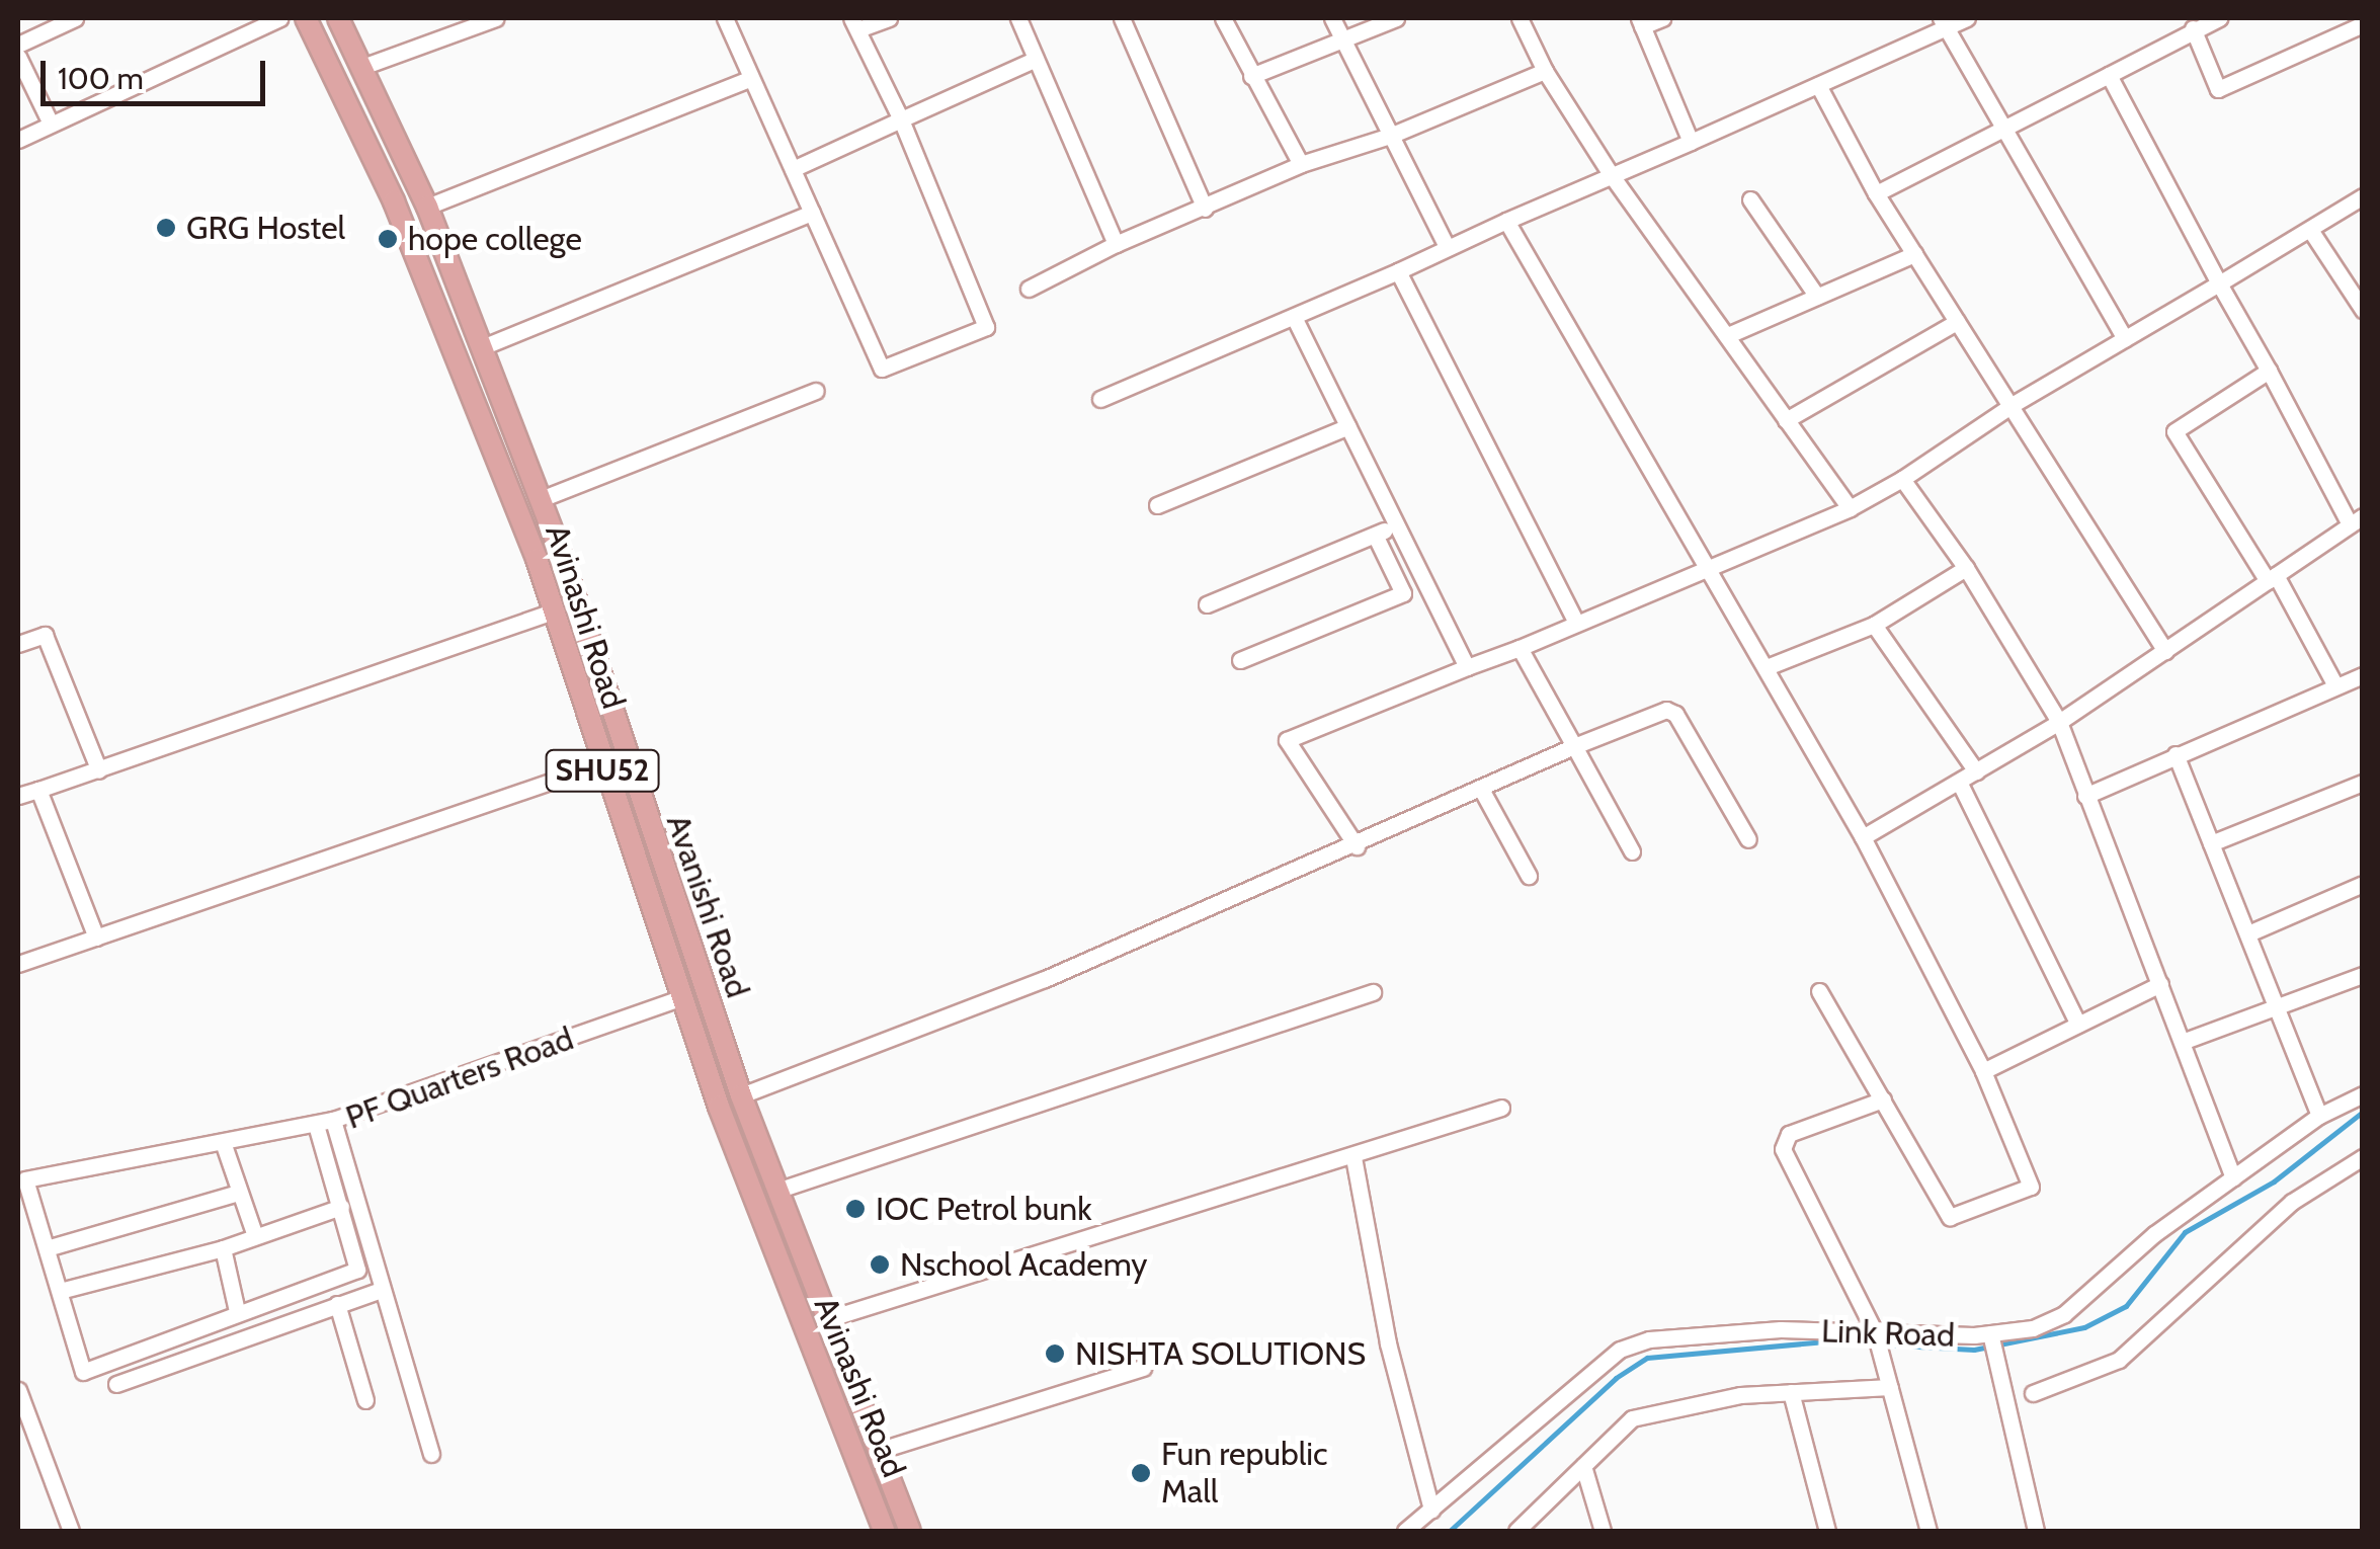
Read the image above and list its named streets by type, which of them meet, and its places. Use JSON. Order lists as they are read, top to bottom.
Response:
{
  "streets": {
    "main road": ["Avinashi Road", "SHU52", "Avanishi Road"],
    "street": ["PF Quarters Road", "Link Road"]
  },
  "crossings": [
    ["Avinashi Road", "PF Quarters Road"]
  ],
  "places": [
    "GRG Hostel",
    "hope college",
    "IOC Petrol bunk",
    "Nschool Academy",
    "NISHTA SOLUTIONS",
    "Fun republic Mall"
  ],
  "scale_bar": "100 m"
}
